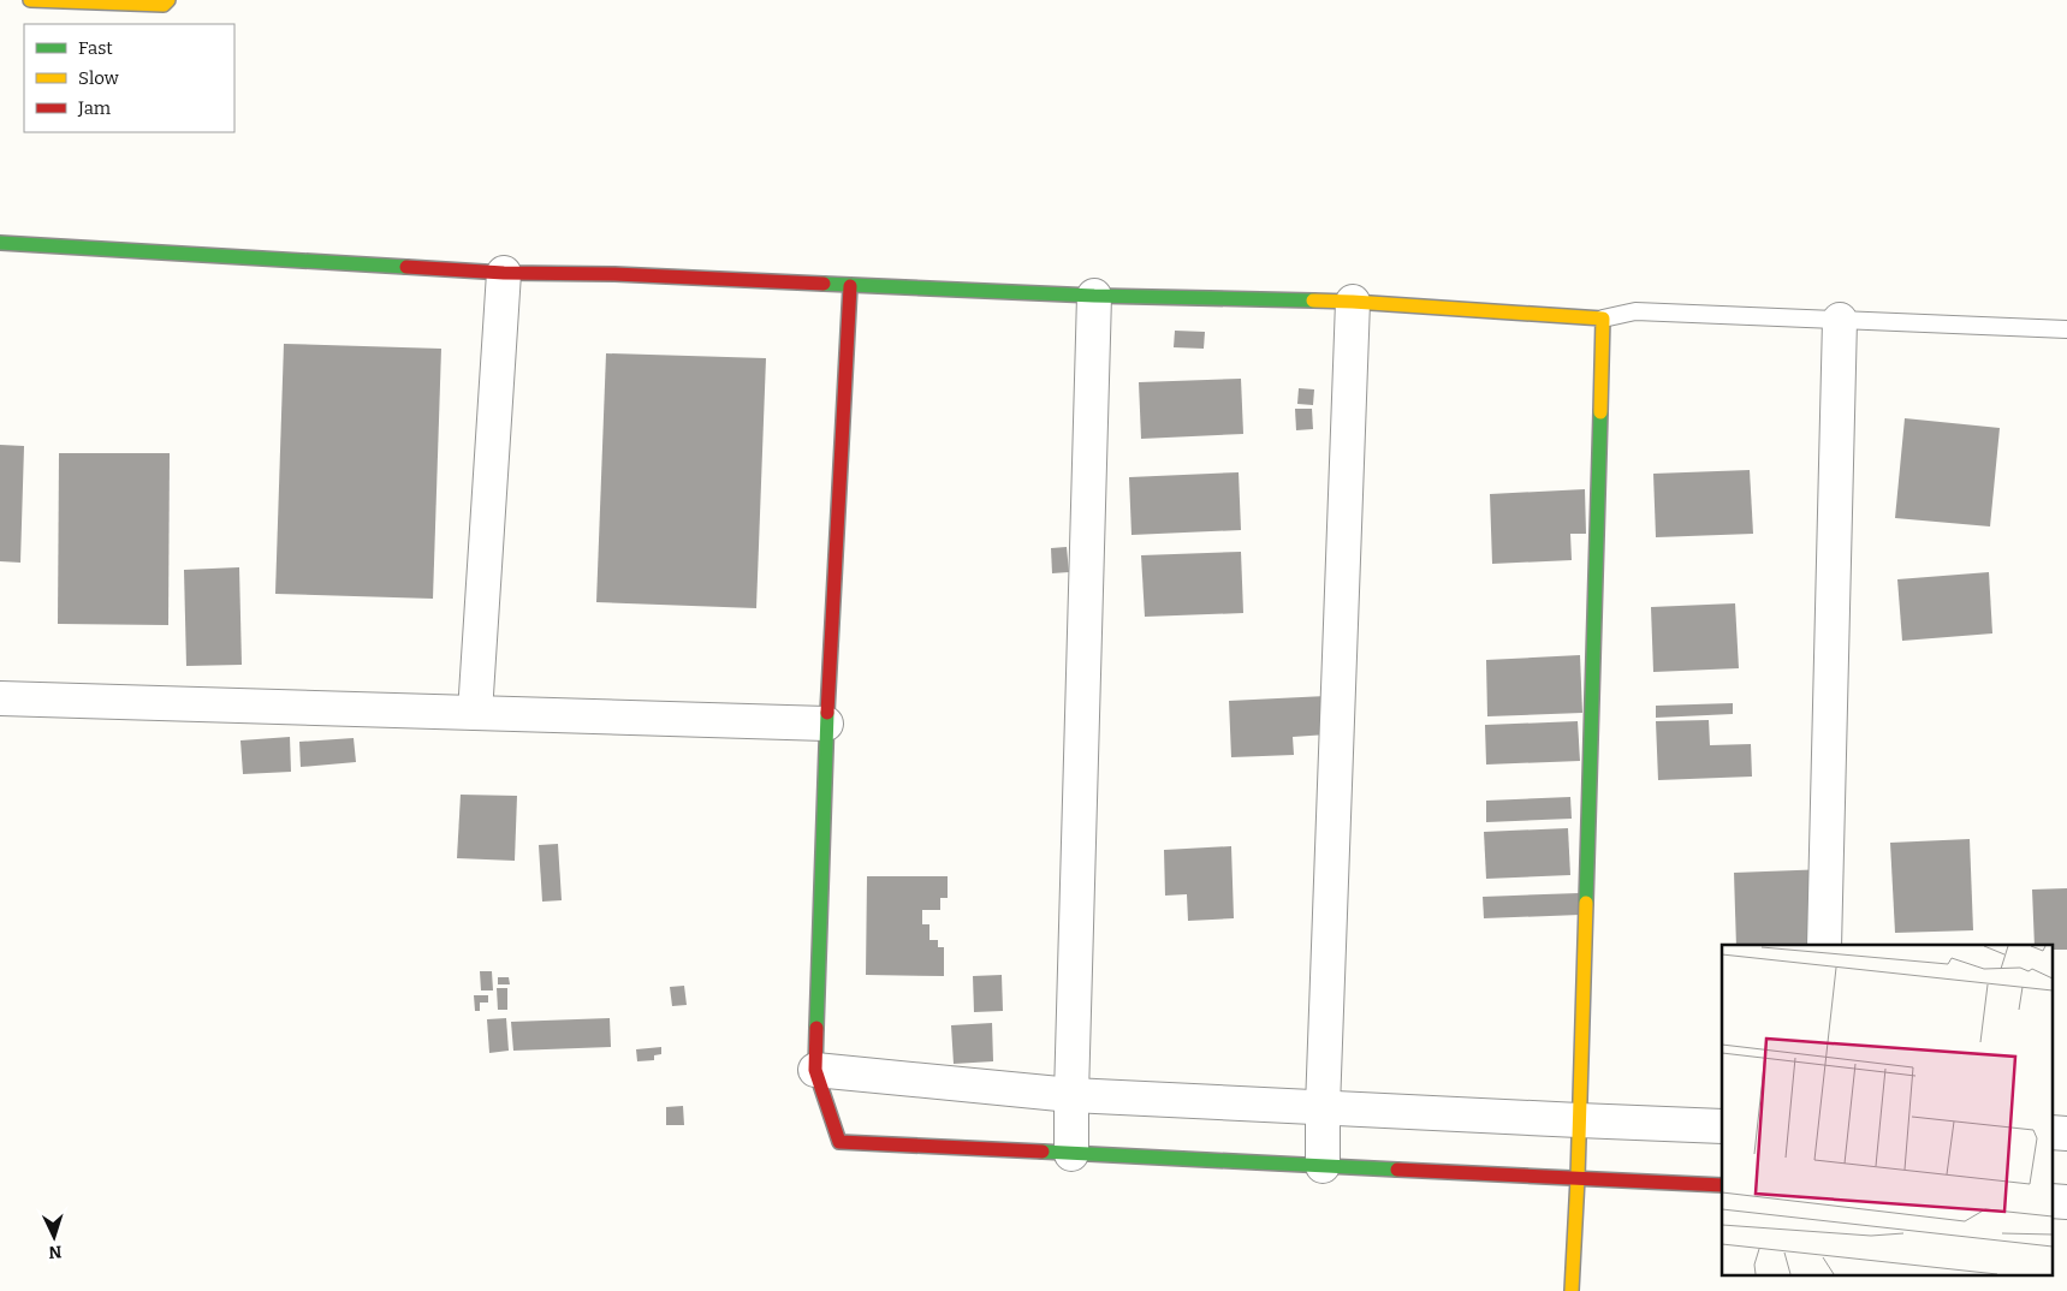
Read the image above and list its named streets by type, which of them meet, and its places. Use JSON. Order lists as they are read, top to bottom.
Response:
{
  "legend": ["Fast", "Slow", "Jam"],
  "north": "bottom"
}
